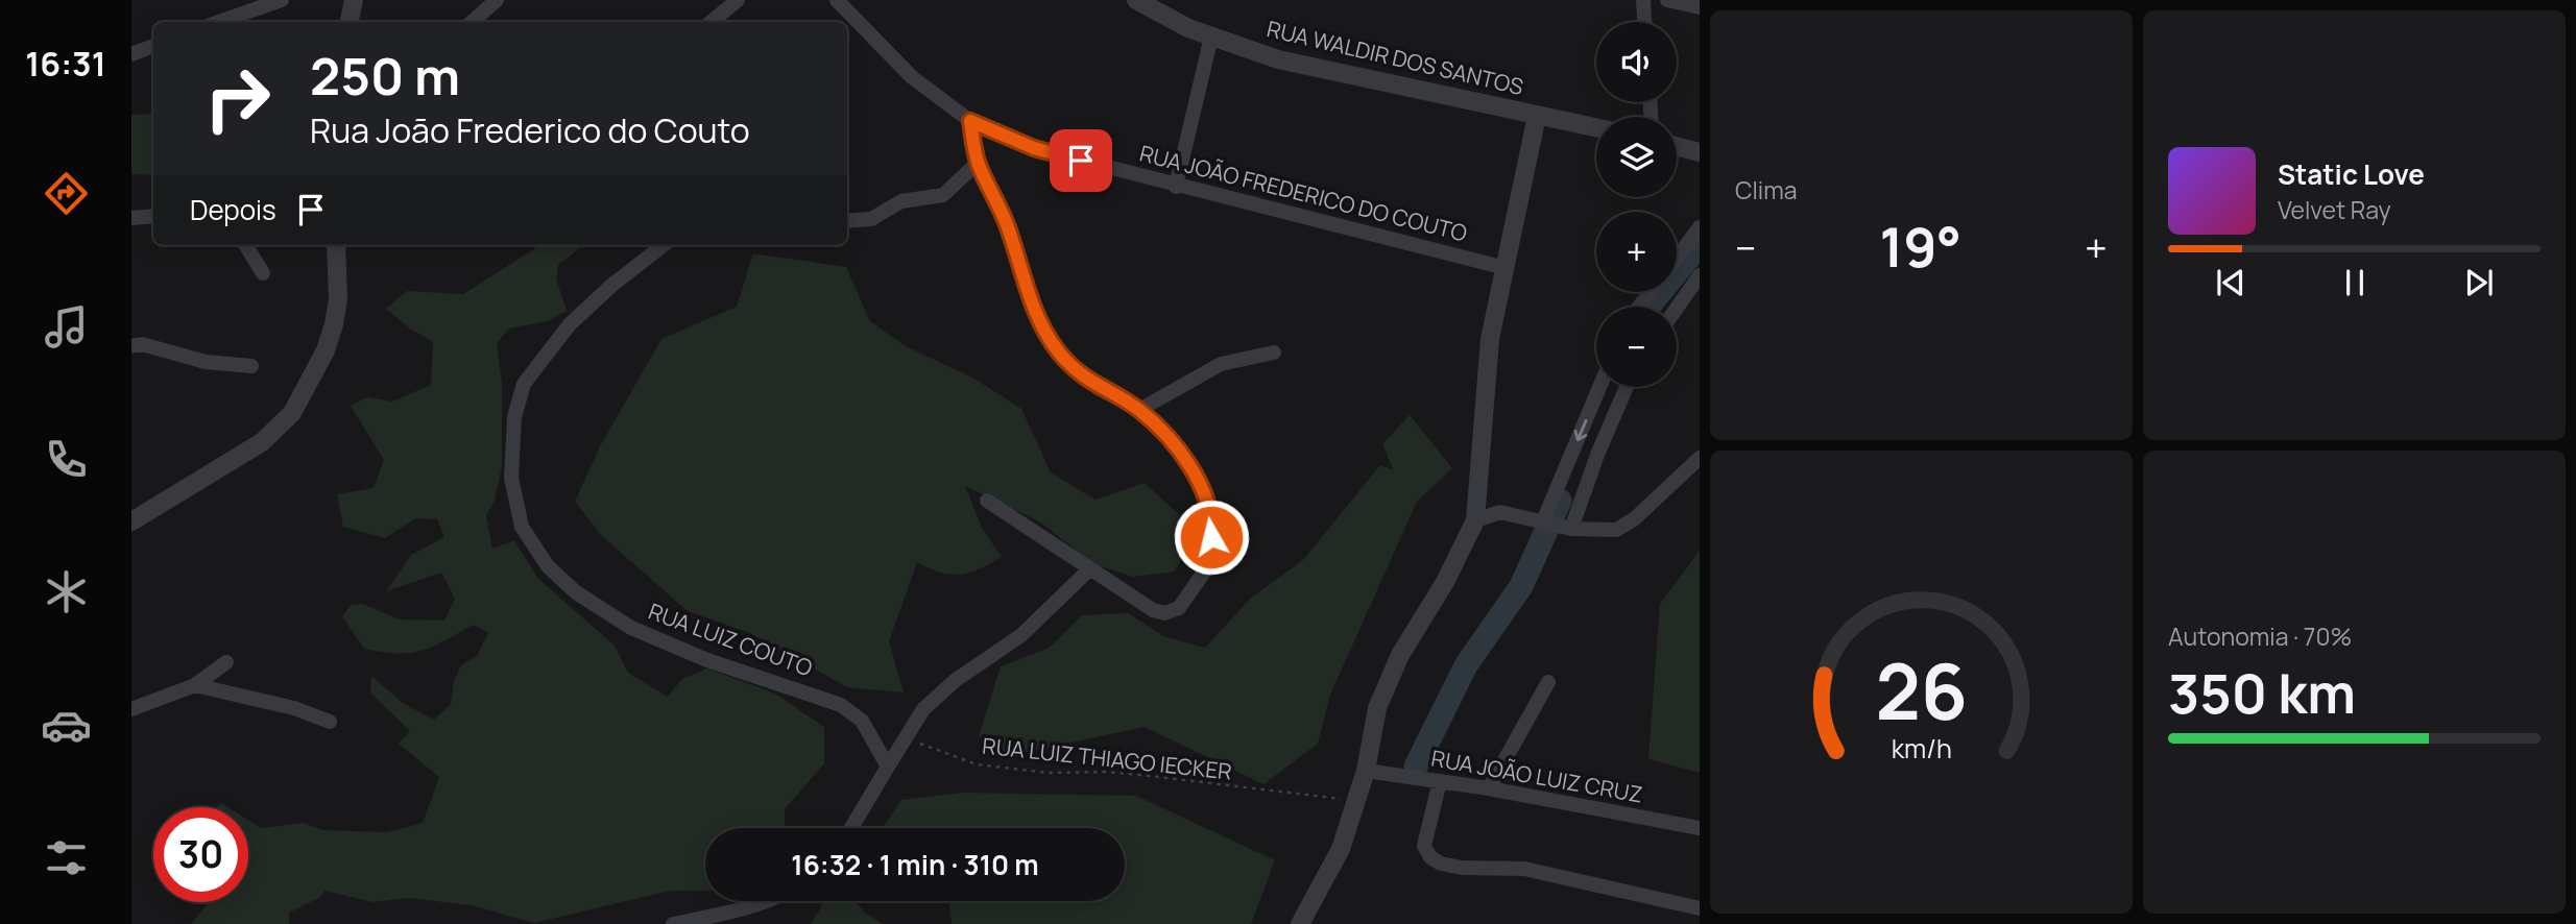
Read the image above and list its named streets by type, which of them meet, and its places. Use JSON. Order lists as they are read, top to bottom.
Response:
{
  "streets": {
    "street": [
      "RUA WALDIR DOS SANTOS",
      "RUA JOÃO FREDERICO DO COUTO",
      "RUA LUIZ COUTO",
      "RUA JOÃO LUIZ CRUZ"
    ],
    "path": ["RUA LUIZ THIAGO IECKER"]
  },
  "page": {
    "tabs": "16:31",
    "tile": [
      "Clima",
      ["Autonomia · 70%", "350 km"]
    ],
    "map_buttons": ["+", "−"],
    "turn": ["250 m", "Rua João Frederico do Couto"],
    "song": ["Static Love", "Velvet Ray"],
    "then": "Depois",
    "heat": ["−", "19°", "+"],
    "limit": "30",
    "trip": "16:32 · 1 min · 310 m",
    "gauge": ["26", "km/h"]
  }
}
